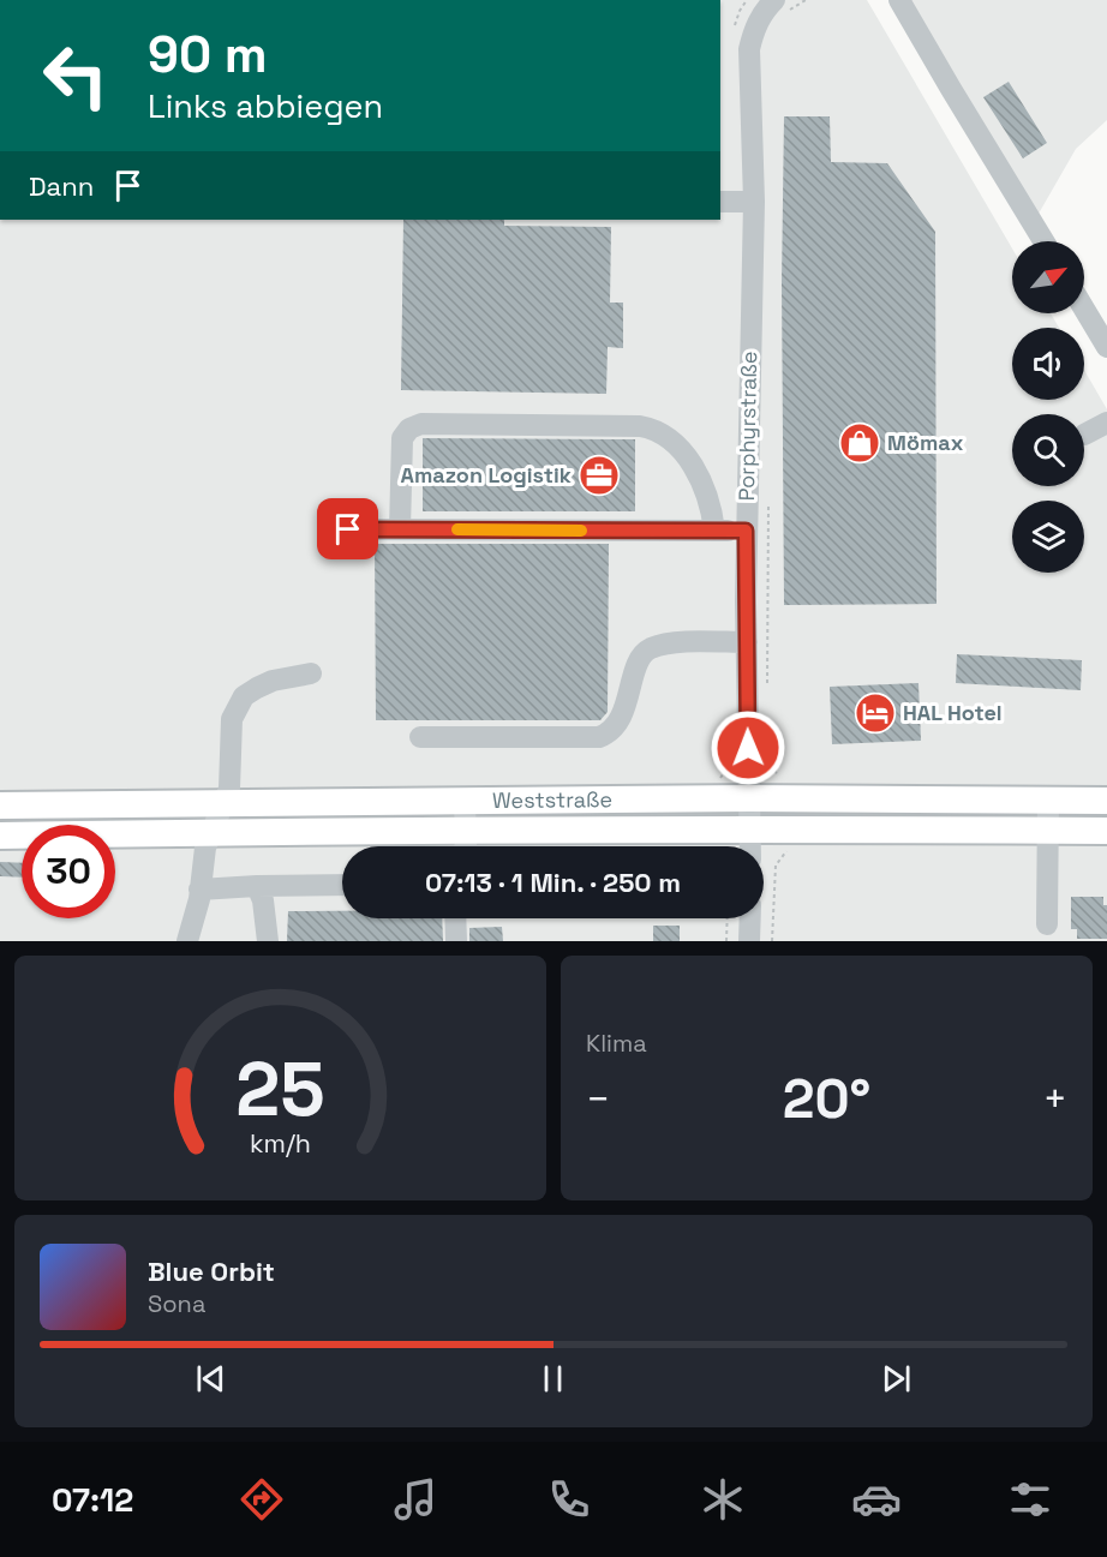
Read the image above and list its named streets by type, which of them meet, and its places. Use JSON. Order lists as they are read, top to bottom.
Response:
{
  "streets": {
    "main road": ["Weststraße"],
    "street": ["Porphyrstraße"]
  },
  "crossings": [
    ["Porphyrstraße", "Weststraße"]
  ],
  "places": {
    "shop": ["Mömax"],
    "office": ["Amazon Logistik"],
    "hotel": ["HAL Hotel"]
  },
  "north": "top right",
  "page": {
    "turn": ["90 m", "Links abbiegen"],
    "then": "Dann",
    "limit": "30",
    "trip": "07:13 · 1 Min. · 250 m",
    "tile": "Klima",
    "heat": ["−", "20°", "+"],
    "song": ["Blue Orbit", "Sona"],
    "tabs": "07:12",
    "gauge": ["25", "km/h"]
  }
}
